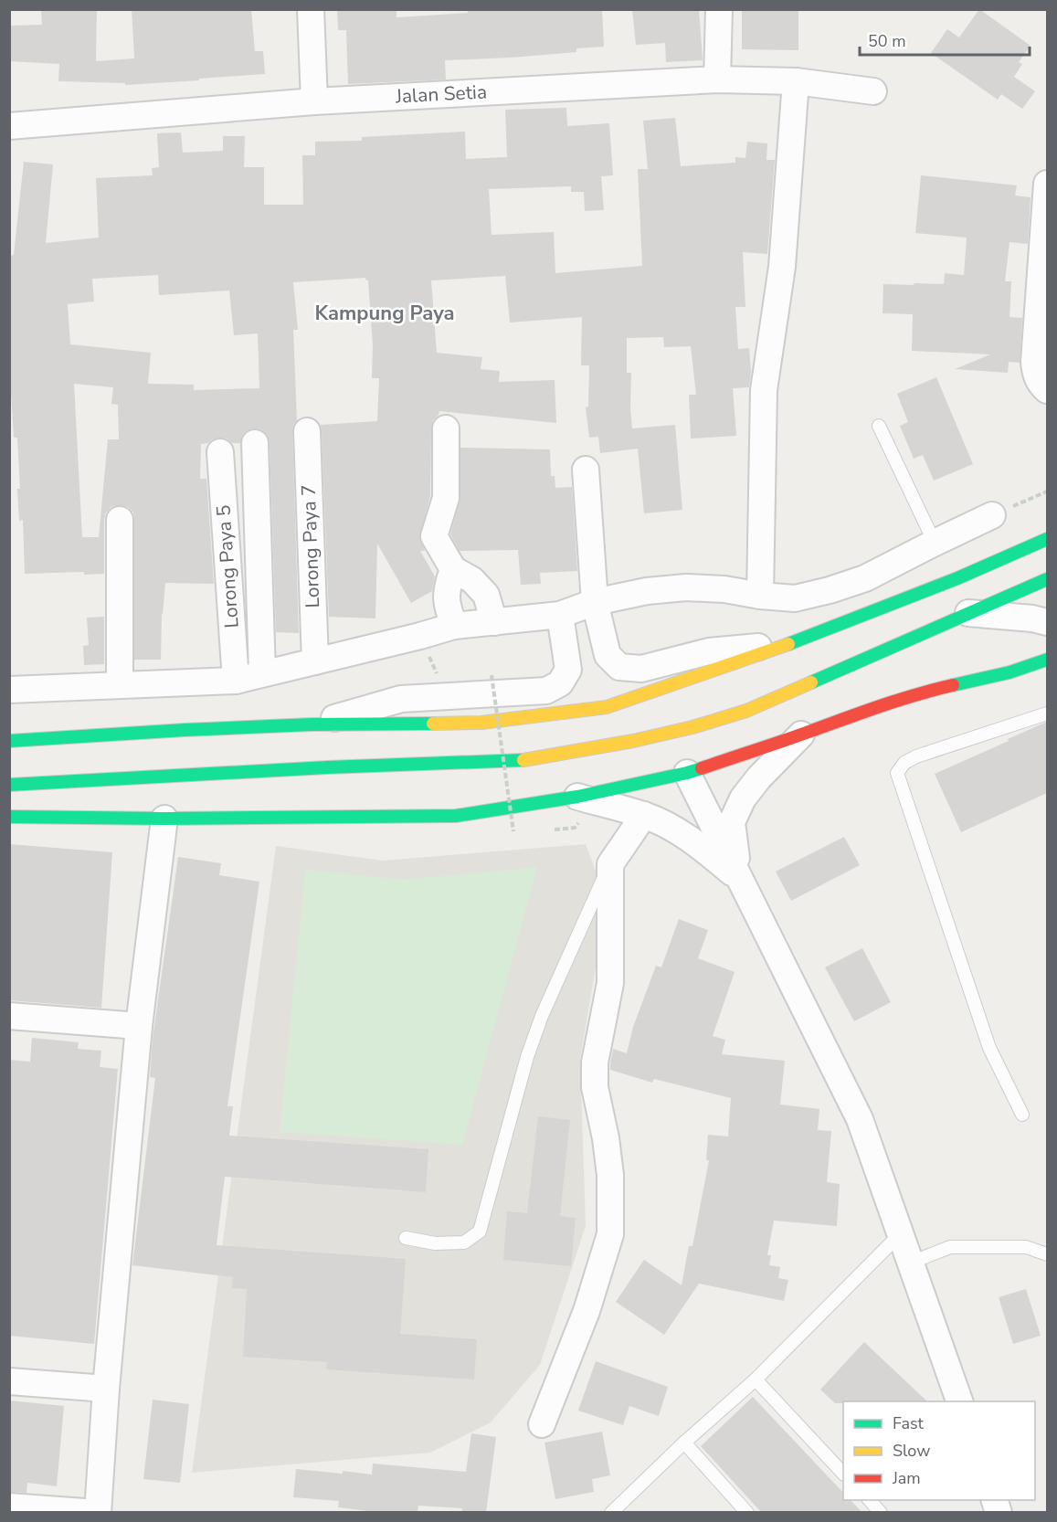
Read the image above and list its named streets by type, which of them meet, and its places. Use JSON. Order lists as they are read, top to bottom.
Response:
{
  "streets": {
    "street": ["Jalan Setia", "Lorong Paya 7", "Lorong Paya 5"]
  },
  "districts": ["Kampung Paya"],
  "legend": ["Fast", "Slow", "Jam"],
  "scale_bar": "50 m"
}
